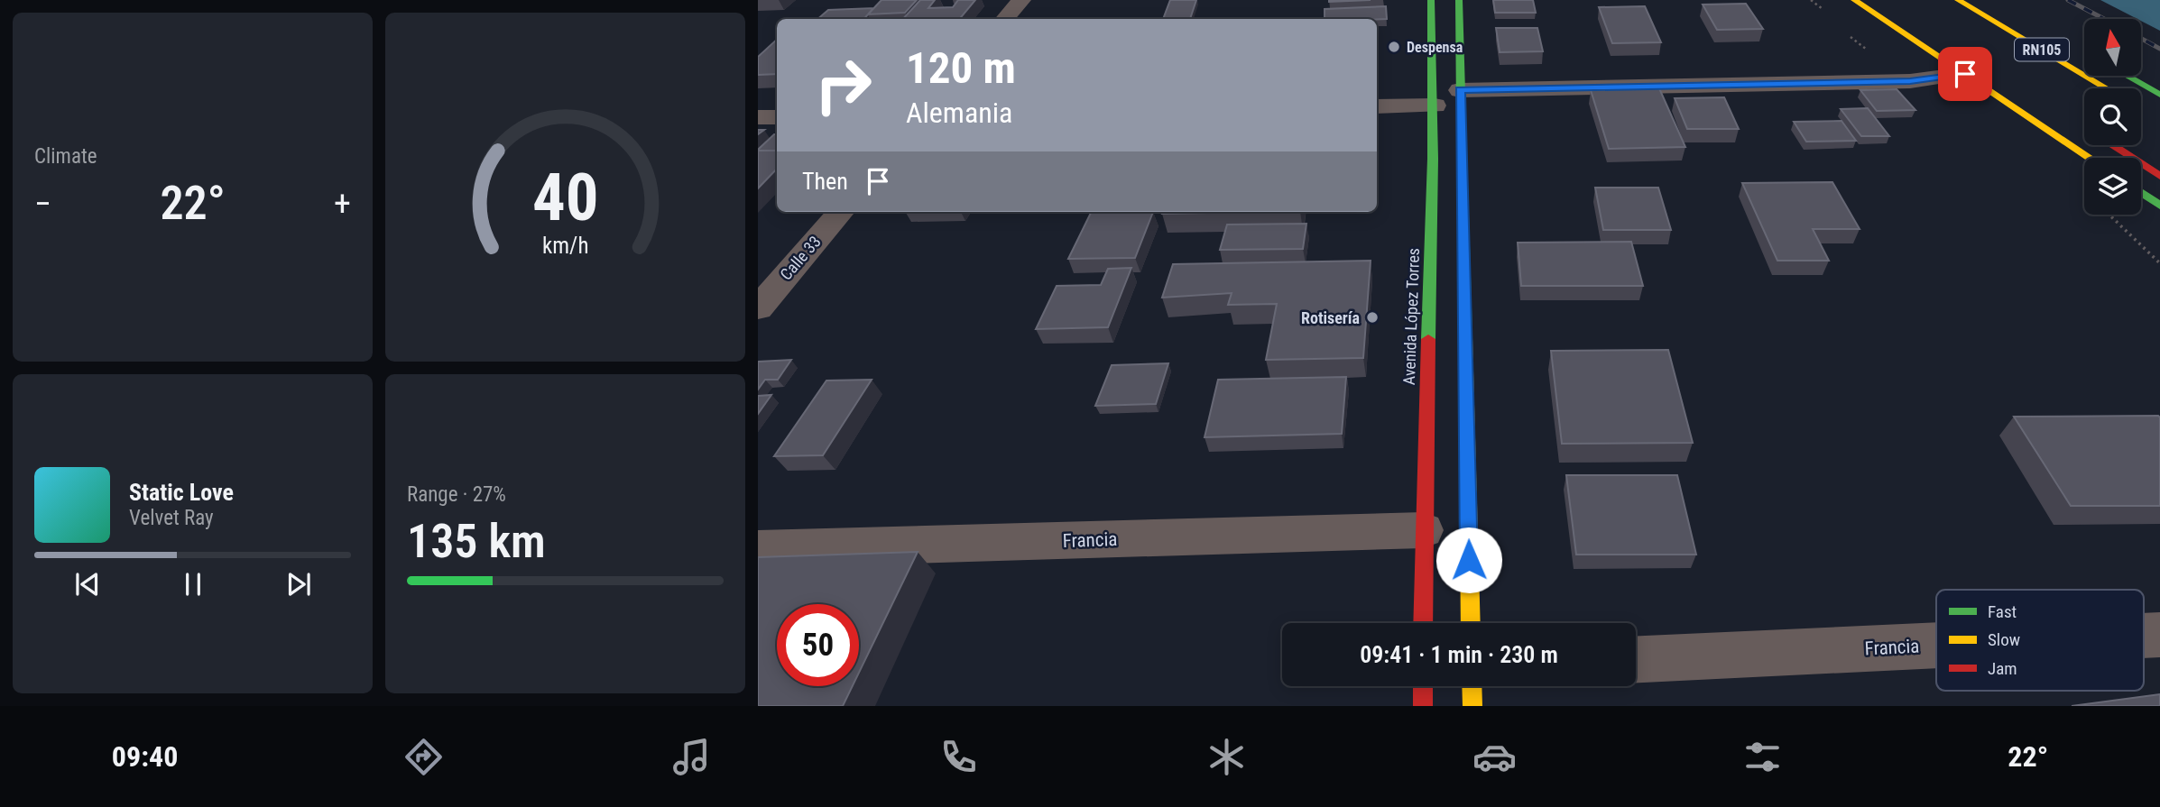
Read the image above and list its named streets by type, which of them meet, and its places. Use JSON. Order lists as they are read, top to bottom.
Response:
{
  "streets": {
    "main road": ["RN105", "Avenida López Torres"],
    "street": ["Calle 33", "Francia"]
  },
  "crossings": [
    ["Avenida López Torres", "Francia"]
  ],
  "places": ["Despensa", "Rotisería"],
  "legend": ["Fast", "Slow", "Jam"],
  "north": "top",
  "page": {
    "tile": [
      "Climate",
      ["Range · 27%", "135 km"]
    ],
    "turn": ["120 m", "Alemania"],
    "then": "Then",
    "heat": ["−", "22°", "+"],
    "song": ["Static Love", "Velvet Ray"],
    "limit": "50",
    "trip": "09:41 · 1 min · 230 m",
    "tabs": ["09:40", "22°"],
    "gauge": ["40", "km/h"]
  }
}
